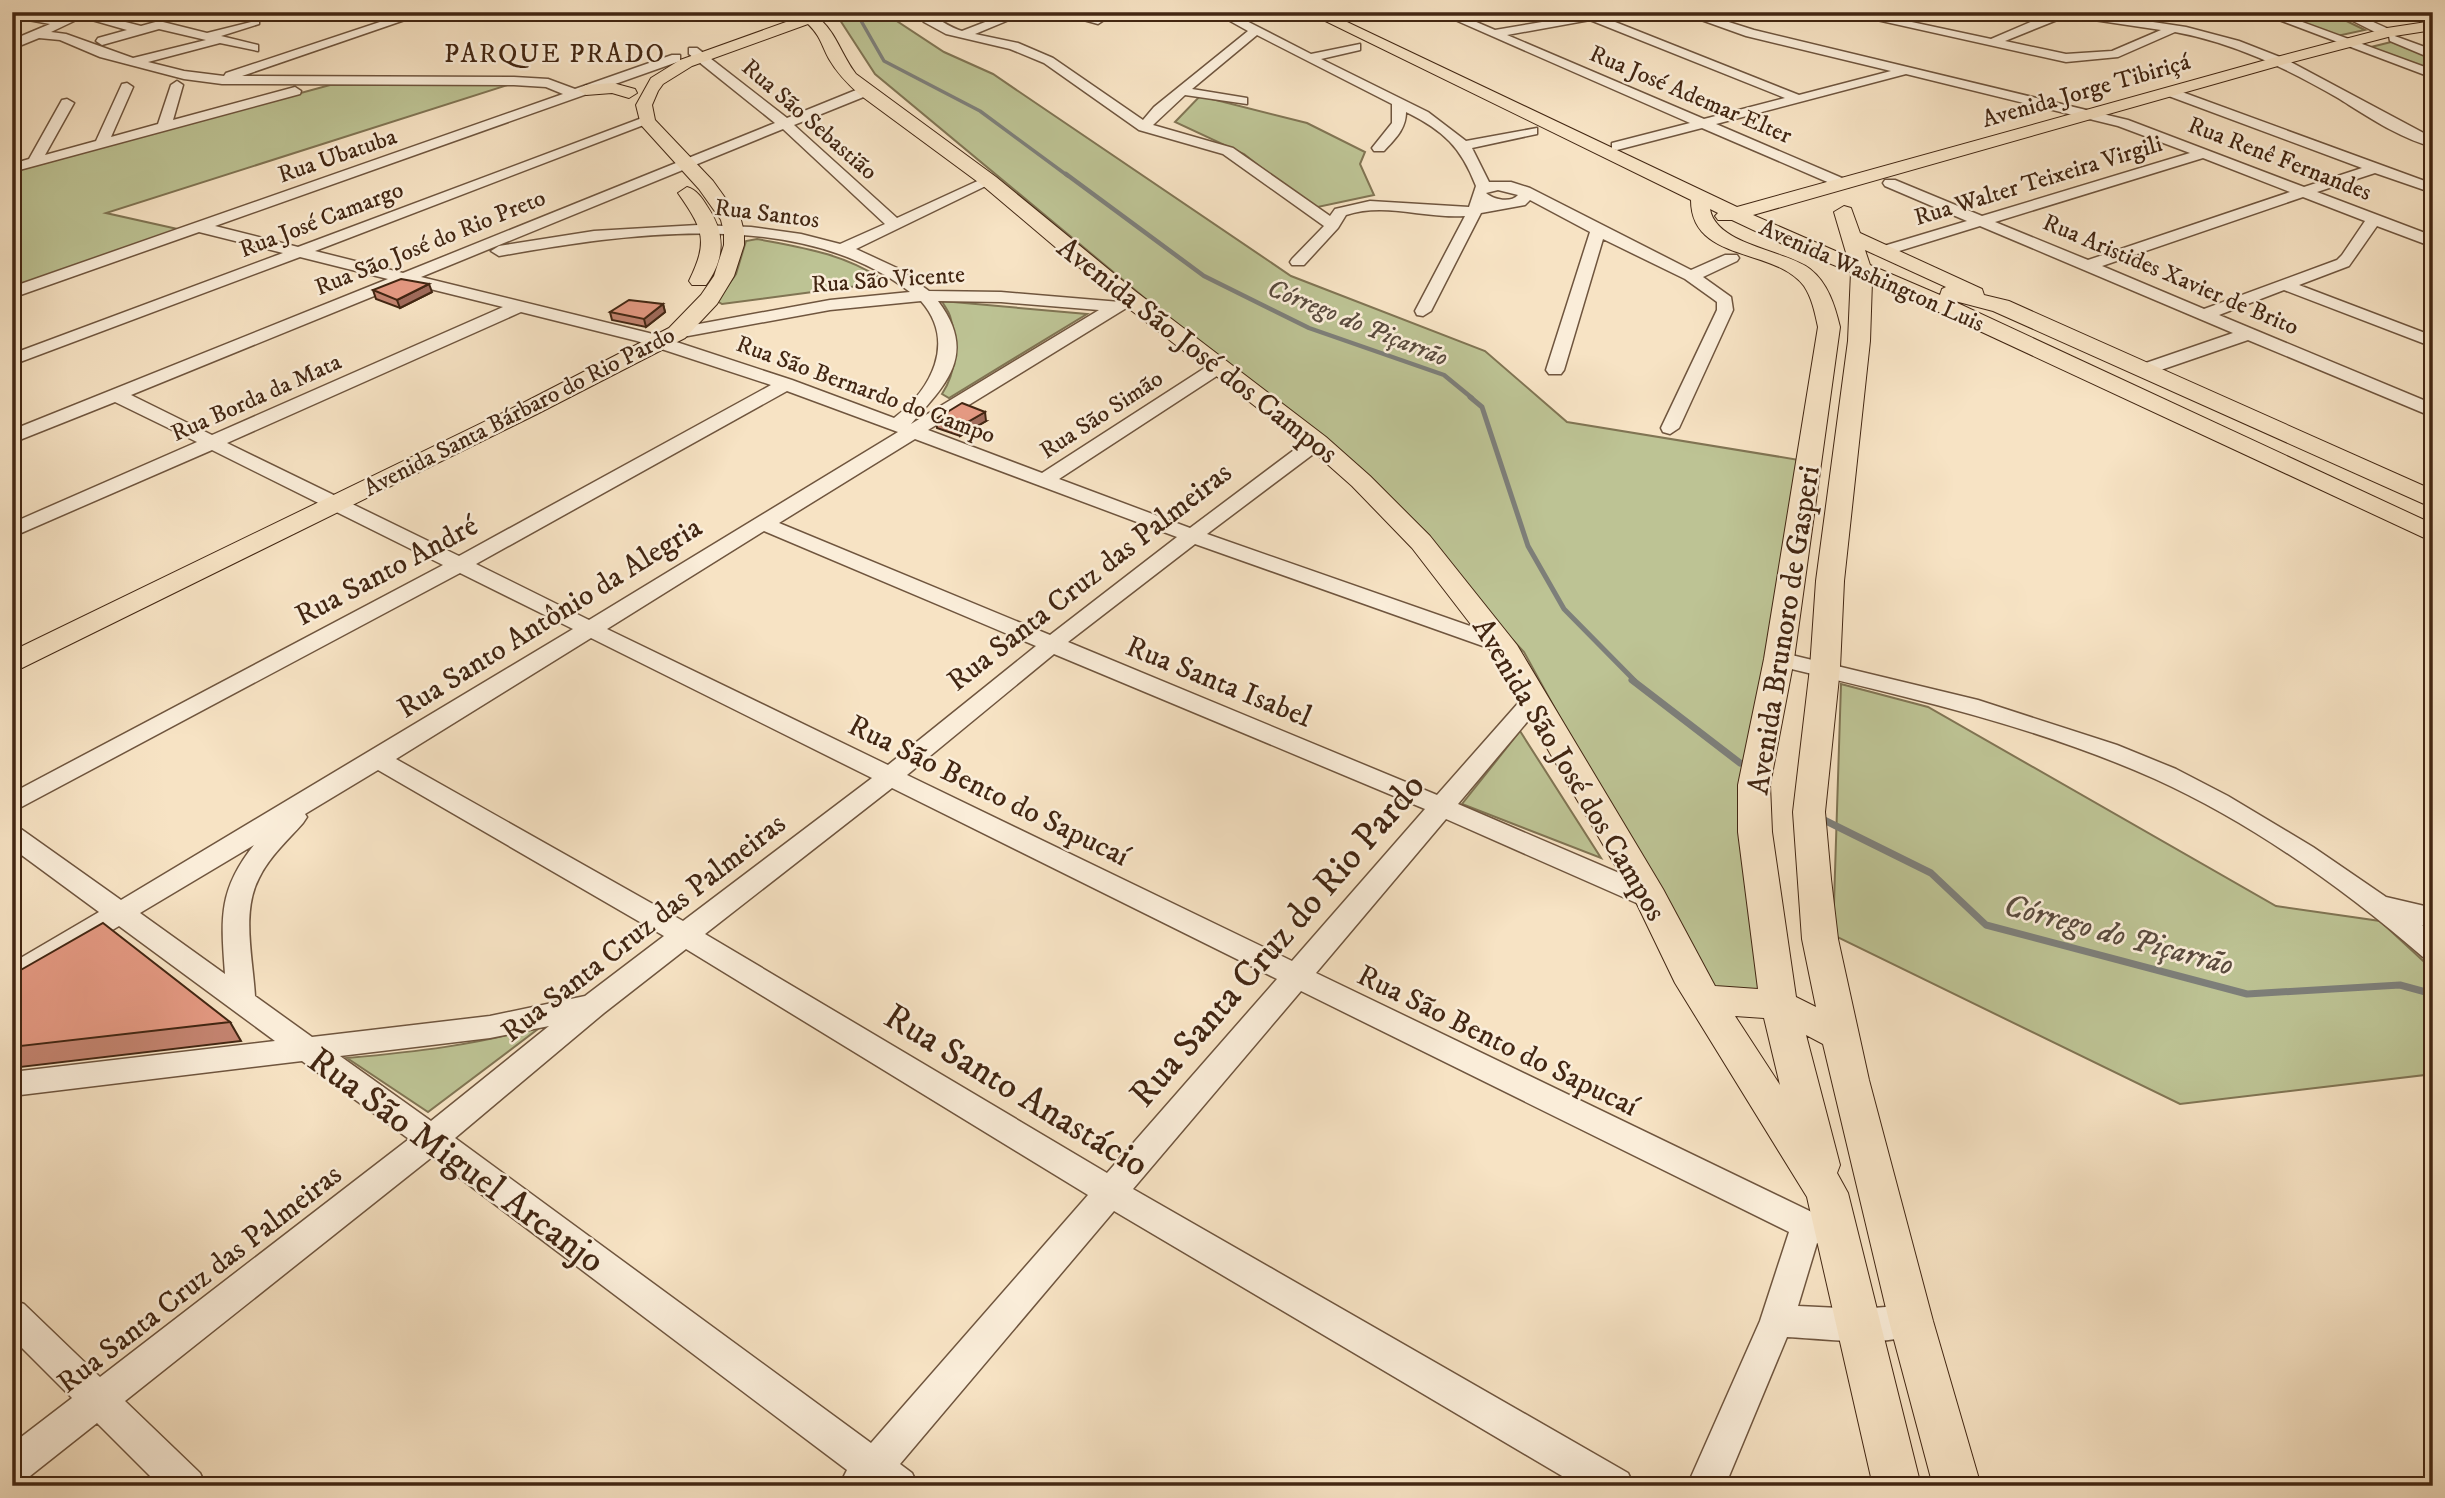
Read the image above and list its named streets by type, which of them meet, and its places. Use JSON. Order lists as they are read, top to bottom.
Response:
{
  "streets": {
    "main road": [
      "Avenida Jorge Tibiriçá",
      "Avenida Washington Luis",
      "Avenida São José dos Campos",
      "Avenida Santa Bárbaro do Rio Pardo",
      "Avenida Brunoro de Gasperi"
    ],
    "street": [
      "Rua José Ademar Elter",
      "Rua São Sebastião",
      "Rua Ubatuba",
      "Rua Renê Fernandes",
      "Rua Walter Teixeira Virgili",
      "Rua Santos",
      "Rua José Camargo",
      "Rua São José do Rio Preto",
      "Rua Aristides Xavier de Brito",
      "Rua São Vicente",
      "Rua São Bernardo do Campo",
      "Rua Borda da Mata",
      "Rua São Simão",
      "Rua Santo André",
      "Rua Santa Cruz das Palmeiras",
      "Rua Santo Antônio da Alegria",
      "Rua Santa Isabel",
      "Rua São Bento do Sapucaí",
      "Rua Santa Cruz do Rio Pardo",
      "Rua Santo Anastácio",
      "Rua São Miguel Arcanjo"
    ]
  },
  "crossings": [
    ["Avenida Jorge Tibiriçá", "Rua José Ademar Elter"],
    ["Avenida Jorge Tibiriçá", "Rua Renê Fernandes"],
    ["Avenida Jorge Tibiriçá", "Rua Aristides Xavier de Brito"],
    ["Avenida Jorge Tibiriçá", "Avenida Washington Luis"],
    ["Rua São Sebastião", "Rua Ubatuba"],
    ["Rua São Sebastião", "Rua São José do Rio Preto"],
    ["Rua Ubatuba", "Rua São Bernardo do Campo"],
    ["Rua Renê Fernandes", "Rua Walter Teixeira Virgili"],
    ["Rua Walter Teixeira Virgili", "Rua Aristides Xavier de Brito"],
    ["Rua Santos", "Rua São José do Rio Preto"],
    ["Rua Santos", "Rua São Vicente"],
    ["Rua Santos", "Avenida Santa Bárbaro do Rio Pardo"],
    ["Rua José Camargo", "Rua São Bernardo do Campo"],
    ["Rua São José do Rio Preto", "Avenida São José dos Campos"],
    ["Rua São José do Rio Preto", "Rua São Bernardo do Campo"],
    ["Rua São José do Rio Preto", "Rua São Bento do Sapucaí"],
    ["Avenida Washington Luis", "Avenida Brunoro de Gasperi"],
    ["Rua São Vicente", "Avenida São José dos Campos"],
    ["Rua São Vicente", "Rua São Bernardo do Campo"],
    ["Rua São Vicente", "Avenida Santa Bárbaro do Rio Pardo"],
    ["Rua São Vicente", "Rua Santo Antônio da Alegria"],
    ["Avenida São José dos Campos", "Rua São Bernardo do Campo"],
    ["Avenida São José dos Campos", "Rua São Simão"],
    ["Avenida São José dos Campos", "Rua Santa Cruz das Palmeiras"],
    ["Avenida São José dos Campos", "Rua Santo Antônio da Alegria"],
    ["Avenida São José dos Campos", "Avenida Brunoro de Gasperi"],
    ["Avenida São José dos Campos", "Rua Santa Isabel"],
    ["Avenida São José dos Campos", "Rua São Bento do Sapucaí"],
    ["Avenida São José dos Campos", "Rua Santa Cruz do Rio Pardo"],
    ["Rua São Bernardo do Campo", "Rua Borda da Mata"],
    ["Rua São Bernardo do Campo", "Avenida Santa Bárbaro do Rio Pardo"],
    ["Rua São Bernardo do Campo", "Rua São Simão"],
    ["Rua São Bernardo do Campo", "Rua Santo André"],
    ["Rua São Bernardo do Campo", "Rua Santa Cruz das Palmeiras"],
    ["Rua São Bernardo do Campo", "Rua Santo Antônio da Alegria"],
    ["Rua Borda da Mata", "Rua São Bento do Sapucaí"],
    ["Avenida Santa Bárbaro do Rio Pardo", "Rua São Bento do Sapucaí"],
    ["Rua Santo André", "Rua São Bento do Sapucaí"],
    ["Rua Santa Cruz das Palmeiras", "Rua Santa Isabel"],
    ["Rua Santa Cruz das Palmeiras", "Rua São Bento do Sapucaí"],
    ["Rua Santa Cruz das Palmeiras", "Rua Santo Anastácio"],
    ["Rua Santa Cruz das Palmeiras", "Rua São Miguel Arcanjo"],
    ["Rua Santo Antônio da Alegria", "Rua Santa Isabel"],
    ["Rua Santo Antônio da Alegria", "Rua São Bento do Sapucaí"],
    ["Rua Santo Antônio da Alegria", "Rua Santo Anastácio"],
    ["Rua Santo Antônio da Alegria", "Rua São Miguel Arcanjo"],
    ["Avenida Brunoro de Gasperi", "Rua São Bento do Sapucaí"],
    ["Rua Santa Isabel", "Rua Santa Cruz do Rio Pardo"],
    ["Rua São Bento do Sapucaí", "Rua Santa Cruz do Rio Pardo"],
    ["Rua Santa Cruz do Rio Pardo", "Rua Santo Anastácio"],
    ["Rua Santa Cruz do Rio Pardo", "Rua São Miguel Arcanjo"]
  ],
  "districts": ["PARQUE PRADO"],
  "water": ["Córrego do Piçarrão"]
}
